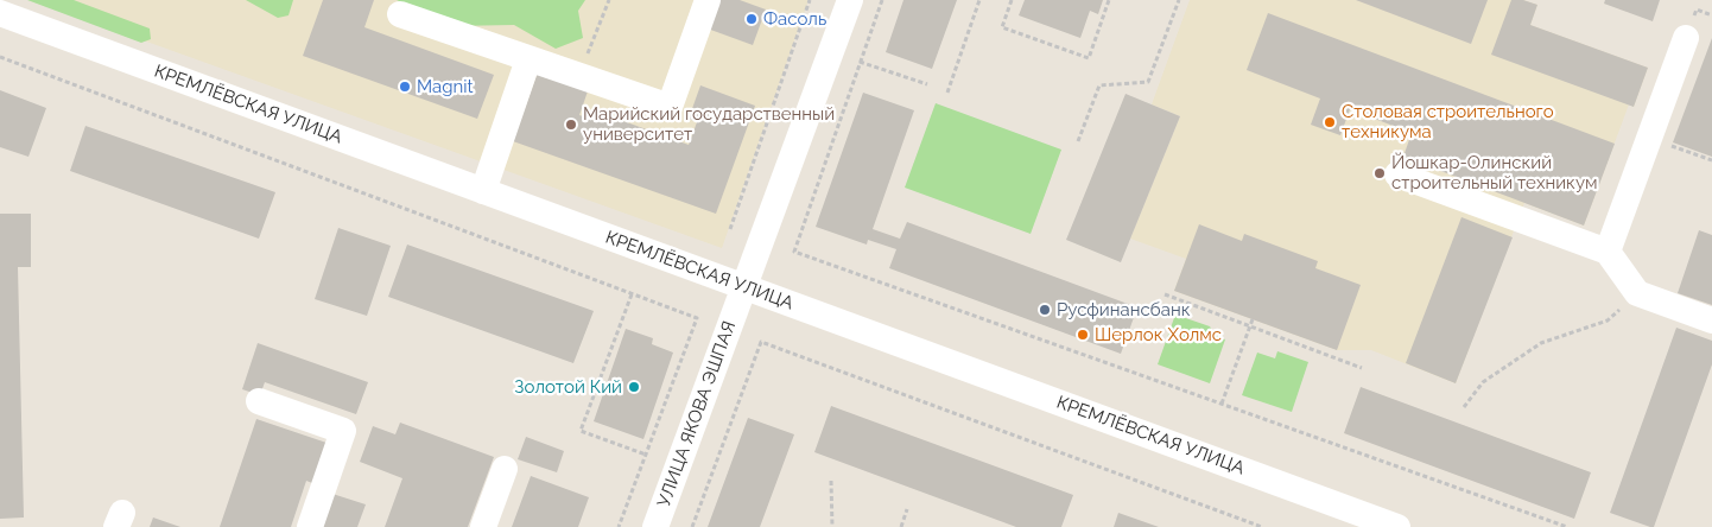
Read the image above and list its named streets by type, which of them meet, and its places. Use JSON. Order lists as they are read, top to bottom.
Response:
{
  "streets": {
    "street": ["КРЕМЛЁВСКАЯ УЛИЦА", "УЛИЦА ЯКОВА ЭШПАЯ"]
  },
  "crossings": [
    ["КРЕМЛЁВСКАЯ УЛИЦА", "УЛИЦА ЯКОВА ЭШПАЯ"]
  ],
  "places": [
    "Фасоль",
    "Magnit",
    "Столовая строительного техникума",
    "Марийский государственный университет",
    "Йошкар-Олинский строительный техникум",
    "Русфинансбанк",
    "Шерлок Холмс",
    "Золотой Кий"
  ]
}
